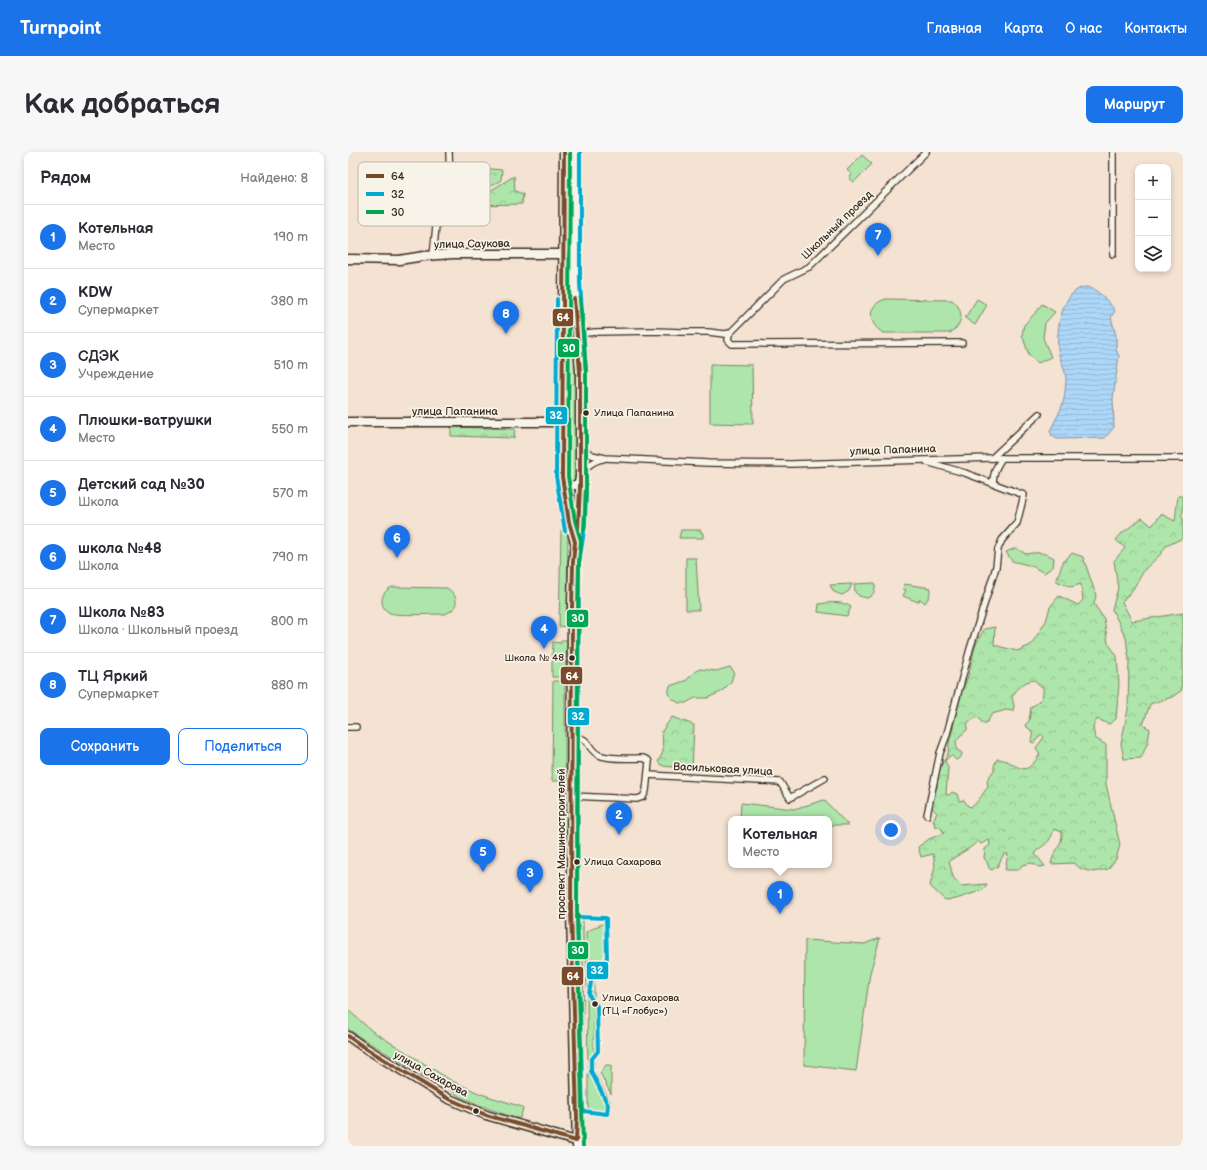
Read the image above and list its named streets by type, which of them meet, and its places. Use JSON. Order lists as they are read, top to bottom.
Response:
{
  "streets": {
    "street": [
      "Школьный проезд",
      "улица Саукова",
      "улица Папанина",
      "Васильковая улица",
      "проспект Машиностроителей",
      "улица Сахарова"
    ]
  },
  "crossings": [
    ["улица Саукова", "проспект Машиностроителей"],
    ["улица Папанина", "проспект Машиностроителей"],
    ["проспект Машиностроителей", "улица Сахарова"]
  ],
  "places": [
    "Улица Папанина",
    "Школа № 48",
    "Улица Сахарова",
    "Улица Сахарова (ТЦ «Глобус»)"
  ],
  "lines": ["transit line 64", "transit line 32", "transit line 30"],
  "legend": ["64", "32", "30"],
  "page": {
    "header": "Turnpoint",
    "nav": [
      "Главная",
      "Карта",
      "О нас",
      "Контакты"
    ],
    "buttons": [
      "Маршрут",
      ["Сохранить", "Поделиться"]
    ],
    "title": "Как добраться",
    "heading": ["Рядом", "Найдено: 8"],
    "map_buttons": ["+", "−"],
    "list": [
      {
        "mark": "1",
        "name": "Котельная",
        "note": "Место",
        "value": "190 m"
      },
      {
        "mark": "2",
        "name": "KDW",
        "note": "Супермаркет",
        "value": "380 m"
      },
      {
        "mark": "3",
        "name": "СДЭК",
        "note": "Учреждение",
        "value": "510 m"
      },
      {
        "mark": "4",
        "name": "Плюшки-ватрушки",
        "note": "Место",
        "value": "550 m"
      },
      {
        "mark": "5",
        "name": "Детский сад №30",
        "note": "Школа",
        "value": "570 m"
      },
      {
        "mark": "6",
        "name": "школа №48",
        "note": "Школа",
        "value": "790 m"
      },
      {
        "mark": "7",
        "name": "Школа №83",
        "note": "Школа · Школьный проезд",
        "value": "800 m"
      },
      {
        "mark": "8",
        "name": "ТЦ Яркий",
        "note": "Супермаркет",
        "value": "880 m"
      }
    ],
    "pins": [
      "7",
      "8",
      "6",
      "4",
      "2",
      "5",
      "3",
      "1"
    ],
    "popup": ["Котельная", "Место"]
  }
}
